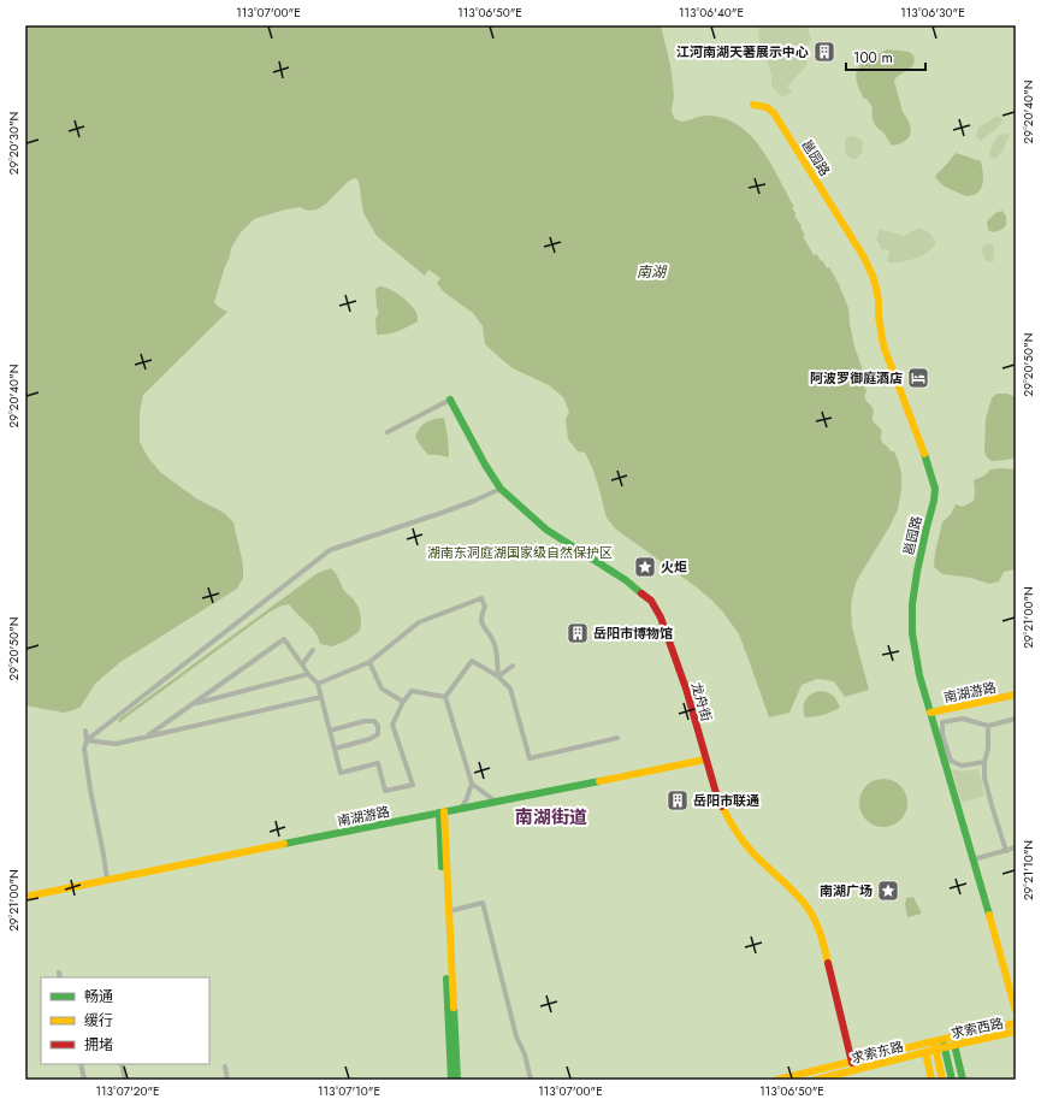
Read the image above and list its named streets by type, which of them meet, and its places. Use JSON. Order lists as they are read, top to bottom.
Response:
{
  "streets": {
    "street": [
      "邕园路",
      "南湖游路",
      "龙舟街",
      "求索西路",
      "求索东路"
    ]
  },
  "crossings": [
    ["邕园路", "南湖游路"],
    ["南湖游路", "龙舟街"],
    ["龙舟街", "求索东路"],
    ["求索西路", "求索东路"]
  ],
  "districts": ["南湖街道"],
  "water": ["南湖"],
  "parks": ["湖南东洞庭湖国家级自然保护区"],
  "places": {
    "building": ["江河南湖天著展示中心", "岳阳市博物馆", "岳阳市联通"],
    "hotel": ["阿波罗御庭酒店"],
    "place": ["火炬", "南湖广场"]
  },
  "legend": ["畅通", "缓行", "拥堵"],
  "scale_bar": "100 m",
  "coordinates": [
    "113°07'00\"E",
    "113°06'50\"E",
    "113°06'40\"E",
    "113°06'30\"E",
    "29°20'40\"N",
    "29°20'30\"N",
    "29°20'50\"N",
    "29°21'00\"N",
    "29°21'10\"N",
    "113°07'20\"E",
    "113°07'10\"E"
  ]
}
